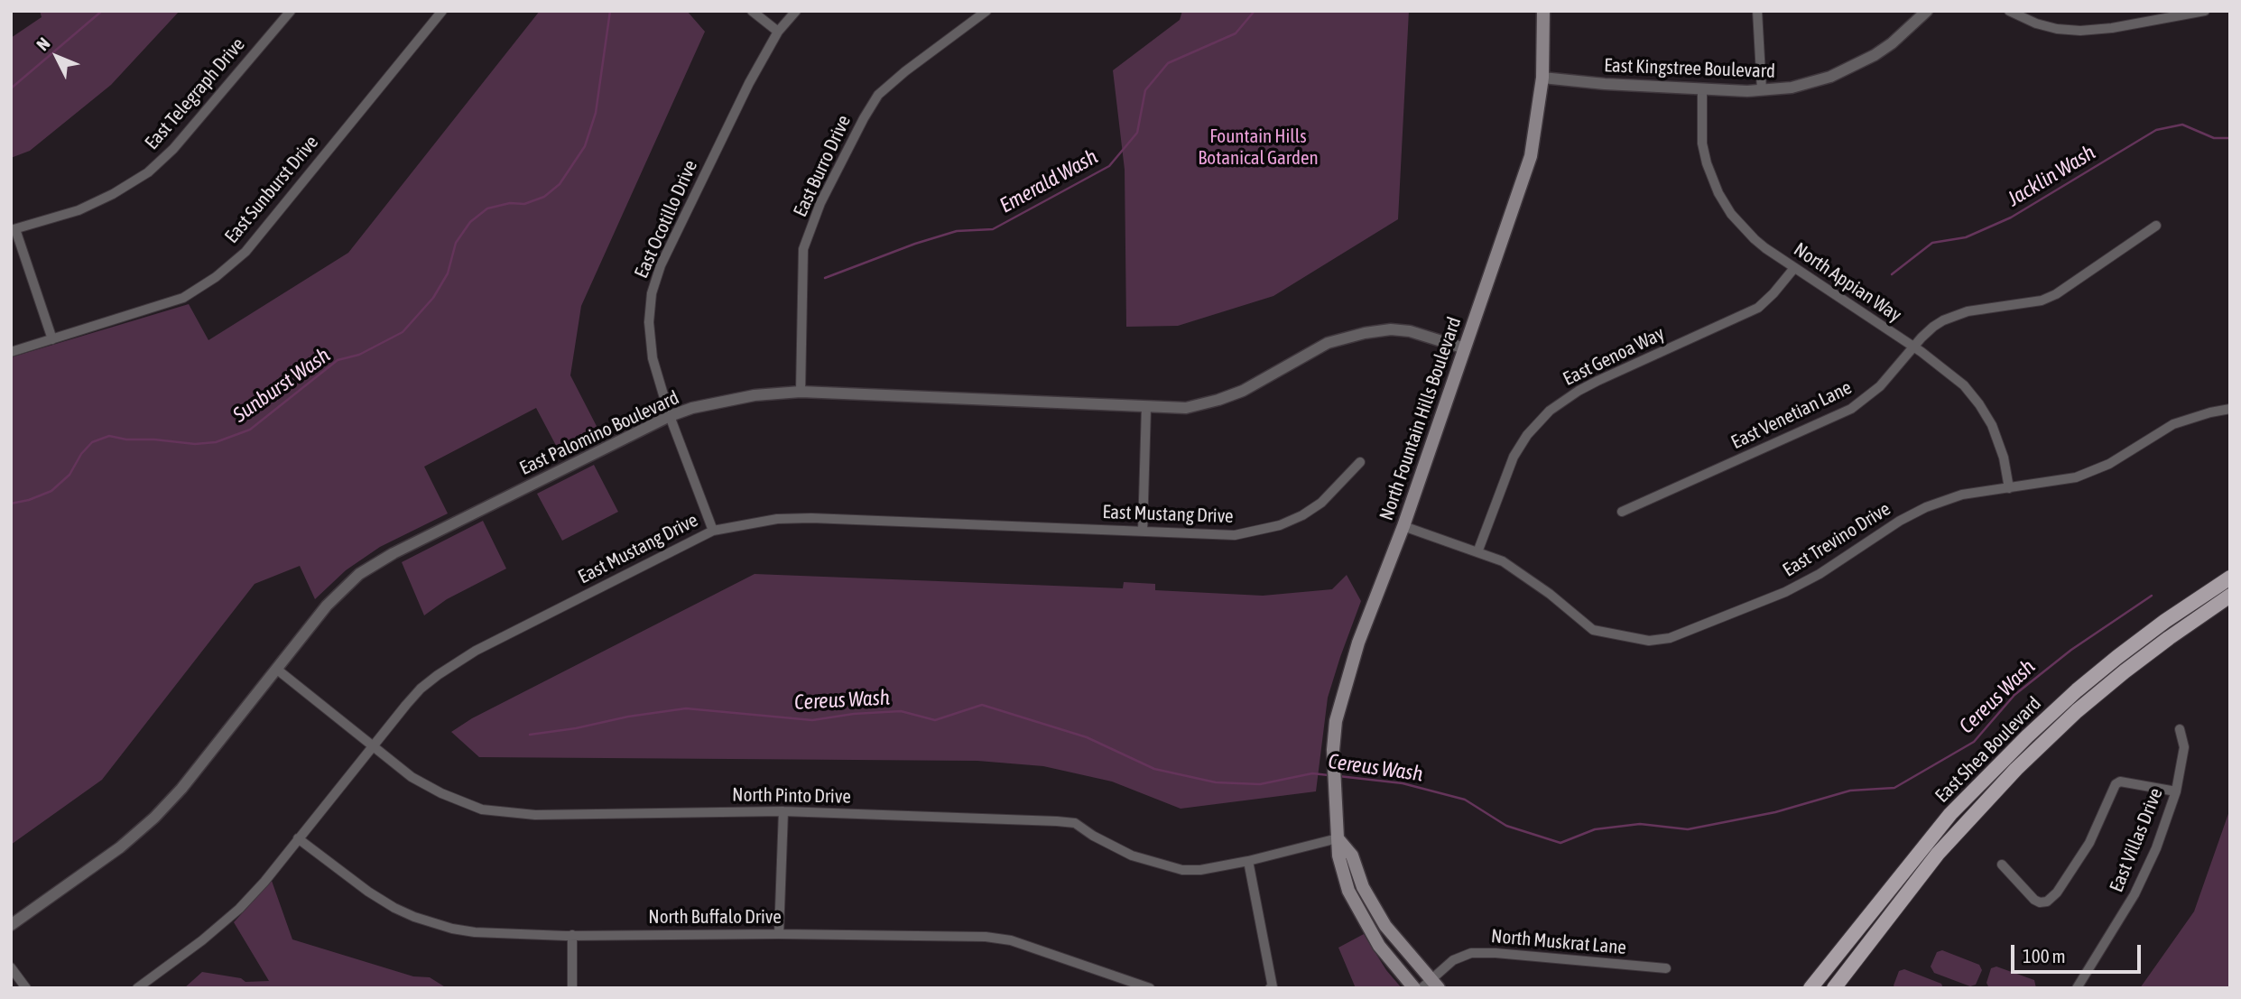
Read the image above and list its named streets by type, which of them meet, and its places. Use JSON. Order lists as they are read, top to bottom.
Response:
{
  "streets": {
    "main road": ["North Fountain Hills Boulevard", "East Shea Boulevard"],
    "street": [
      "East Kingstree Boulevard",
      "East Telegraph Drive",
      "East Burro Drive",
      "East Sunburst Drive",
      "East Ocotillo Drive",
      "North Appian Way",
      "East Genoa Way",
      "East Venetian Lane",
      "East Palomino Boulevard",
      "East Mustang Drive",
      "East Trevino Drive",
      "North Pinto Drive",
      "East Villas Drive",
      "North Buffalo Drive",
      "North Muskrat Lane"
    ]
  },
  "crossings": [
    ["East Kingstree Boulevard", "North Appian Way"],
    ["East Kingstree Boulevard", "North Fountain Hills Boulevard"],
    ["East Burro Drive", "East Palomino Boulevard"],
    ["East Ocotillo Drive", "East Palomino Boulevard"],
    ["East Ocotillo Drive", "East Mustang Drive"],
    ["North Appian Way", "East Genoa Way"],
    ["North Appian Way", "East Venetian Lane"],
    ["North Appian Way", "East Trevino Drive"],
    ["East Genoa Way", "East Trevino Drive"],
    ["North Fountain Hills Boulevard", "East Palomino Boulevard"],
    ["North Fountain Hills Boulevard", "East Trevino Drive"],
    ["North Fountain Hills Boulevard", "North Pinto Drive"],
    ["East Palomino Boulevard", "North Pinto Drive"],
    ["East Mustang Drive", "North Pinto Drive"],
    ["East Mustang Drive", "North Buffalo Drive"]
  ],
  "water": [
    "Jacklin Wash",
    "Emerald Wash",
    "Sunburst Wash",
    "Cereus Wash"
  ],
  "parks": ["Fountain Hills Botanical Garden"],
  "scale_bar": "100 m",
  "north": "top left"
}
